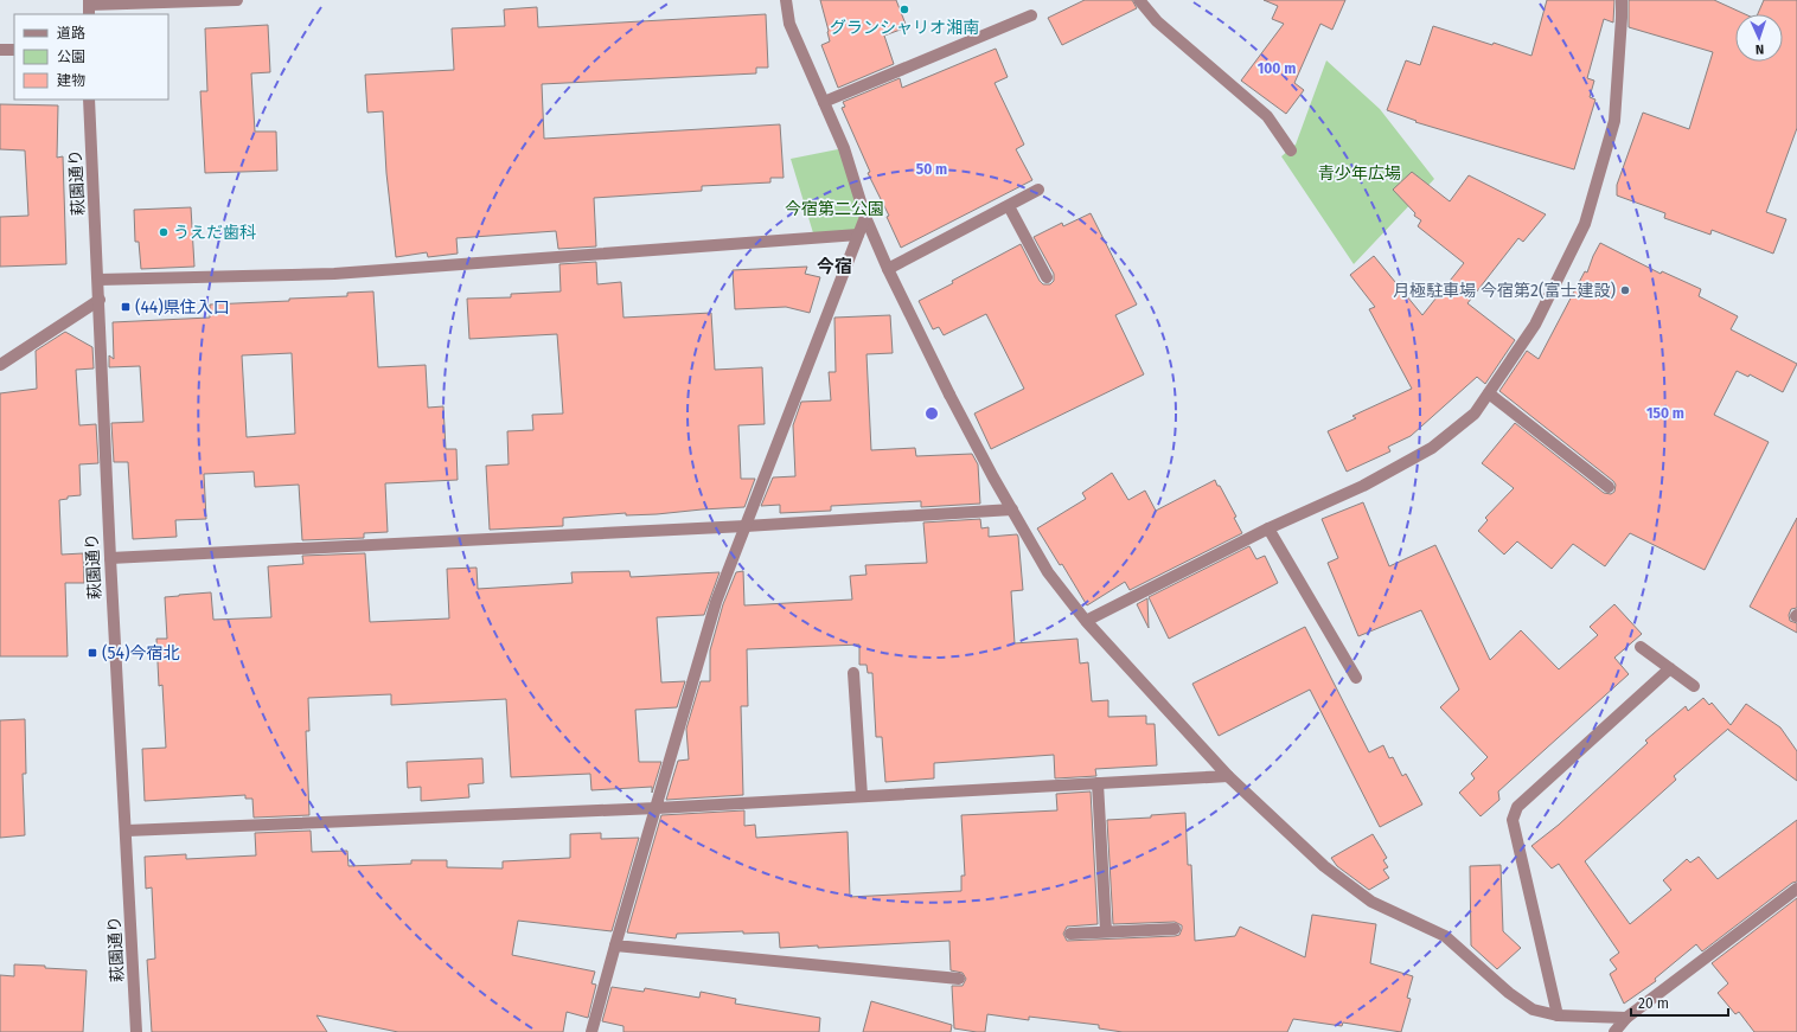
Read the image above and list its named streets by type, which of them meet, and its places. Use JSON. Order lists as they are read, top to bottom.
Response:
{
  "streets": {
    "street": ["萩園通り"]
  },
  "districts": ["今宿"],
  "parks": ["青少年広場", "今宿第二公園"],
  "places": {
    "other": ["グランシャリオ湘南", "うえだ歯科", "月極駐車場 今宿第2(富士建設)"],
    "transit": ["(44)県住入口", "(54)今宿北"]
  },
  "legend": ["道路", "公園", "建物"],
  "scale_bar": "20 m",
  "north": "bottom",
  "rings": ["100 m", "50 m", "150 m"]
}
